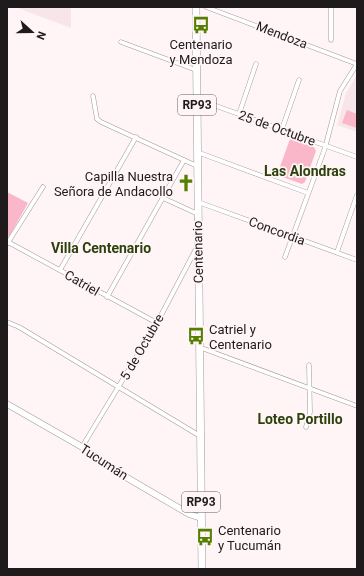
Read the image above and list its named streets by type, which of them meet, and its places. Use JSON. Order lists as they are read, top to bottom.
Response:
{
  "streets": {
    "main road": ["RP93", "Centenario", "Tucumán"],
    "street": [
      "Mendoza",
      "25 de Octubre",
      "Concordia",
      "Catriel",
      "5 de Octubre"
    ]
  },
  "crossings": [
    ["25 de Octubre", "Centenario"],
    ["Concordia", "Centenario"],
    ["Centenario", "5 de Octubre"],
    ["Centenario", "Tucumán"],
    ["Catriel", "5 de Octubre"],
    ["5 de Octubre", "Tucumán"]
  ],
  "districts": ["Las Alondras", "Villa Centenario", "Loteo Portillo"],
  "places": {
    "bus stop": ["Centenario y Mendoza", "Catriel y Centenario", "Centenario y Tucumán"],
    "church": ["Capilla Nuestra Señora de Andacollo"]
  },
  "north": "right"
}
